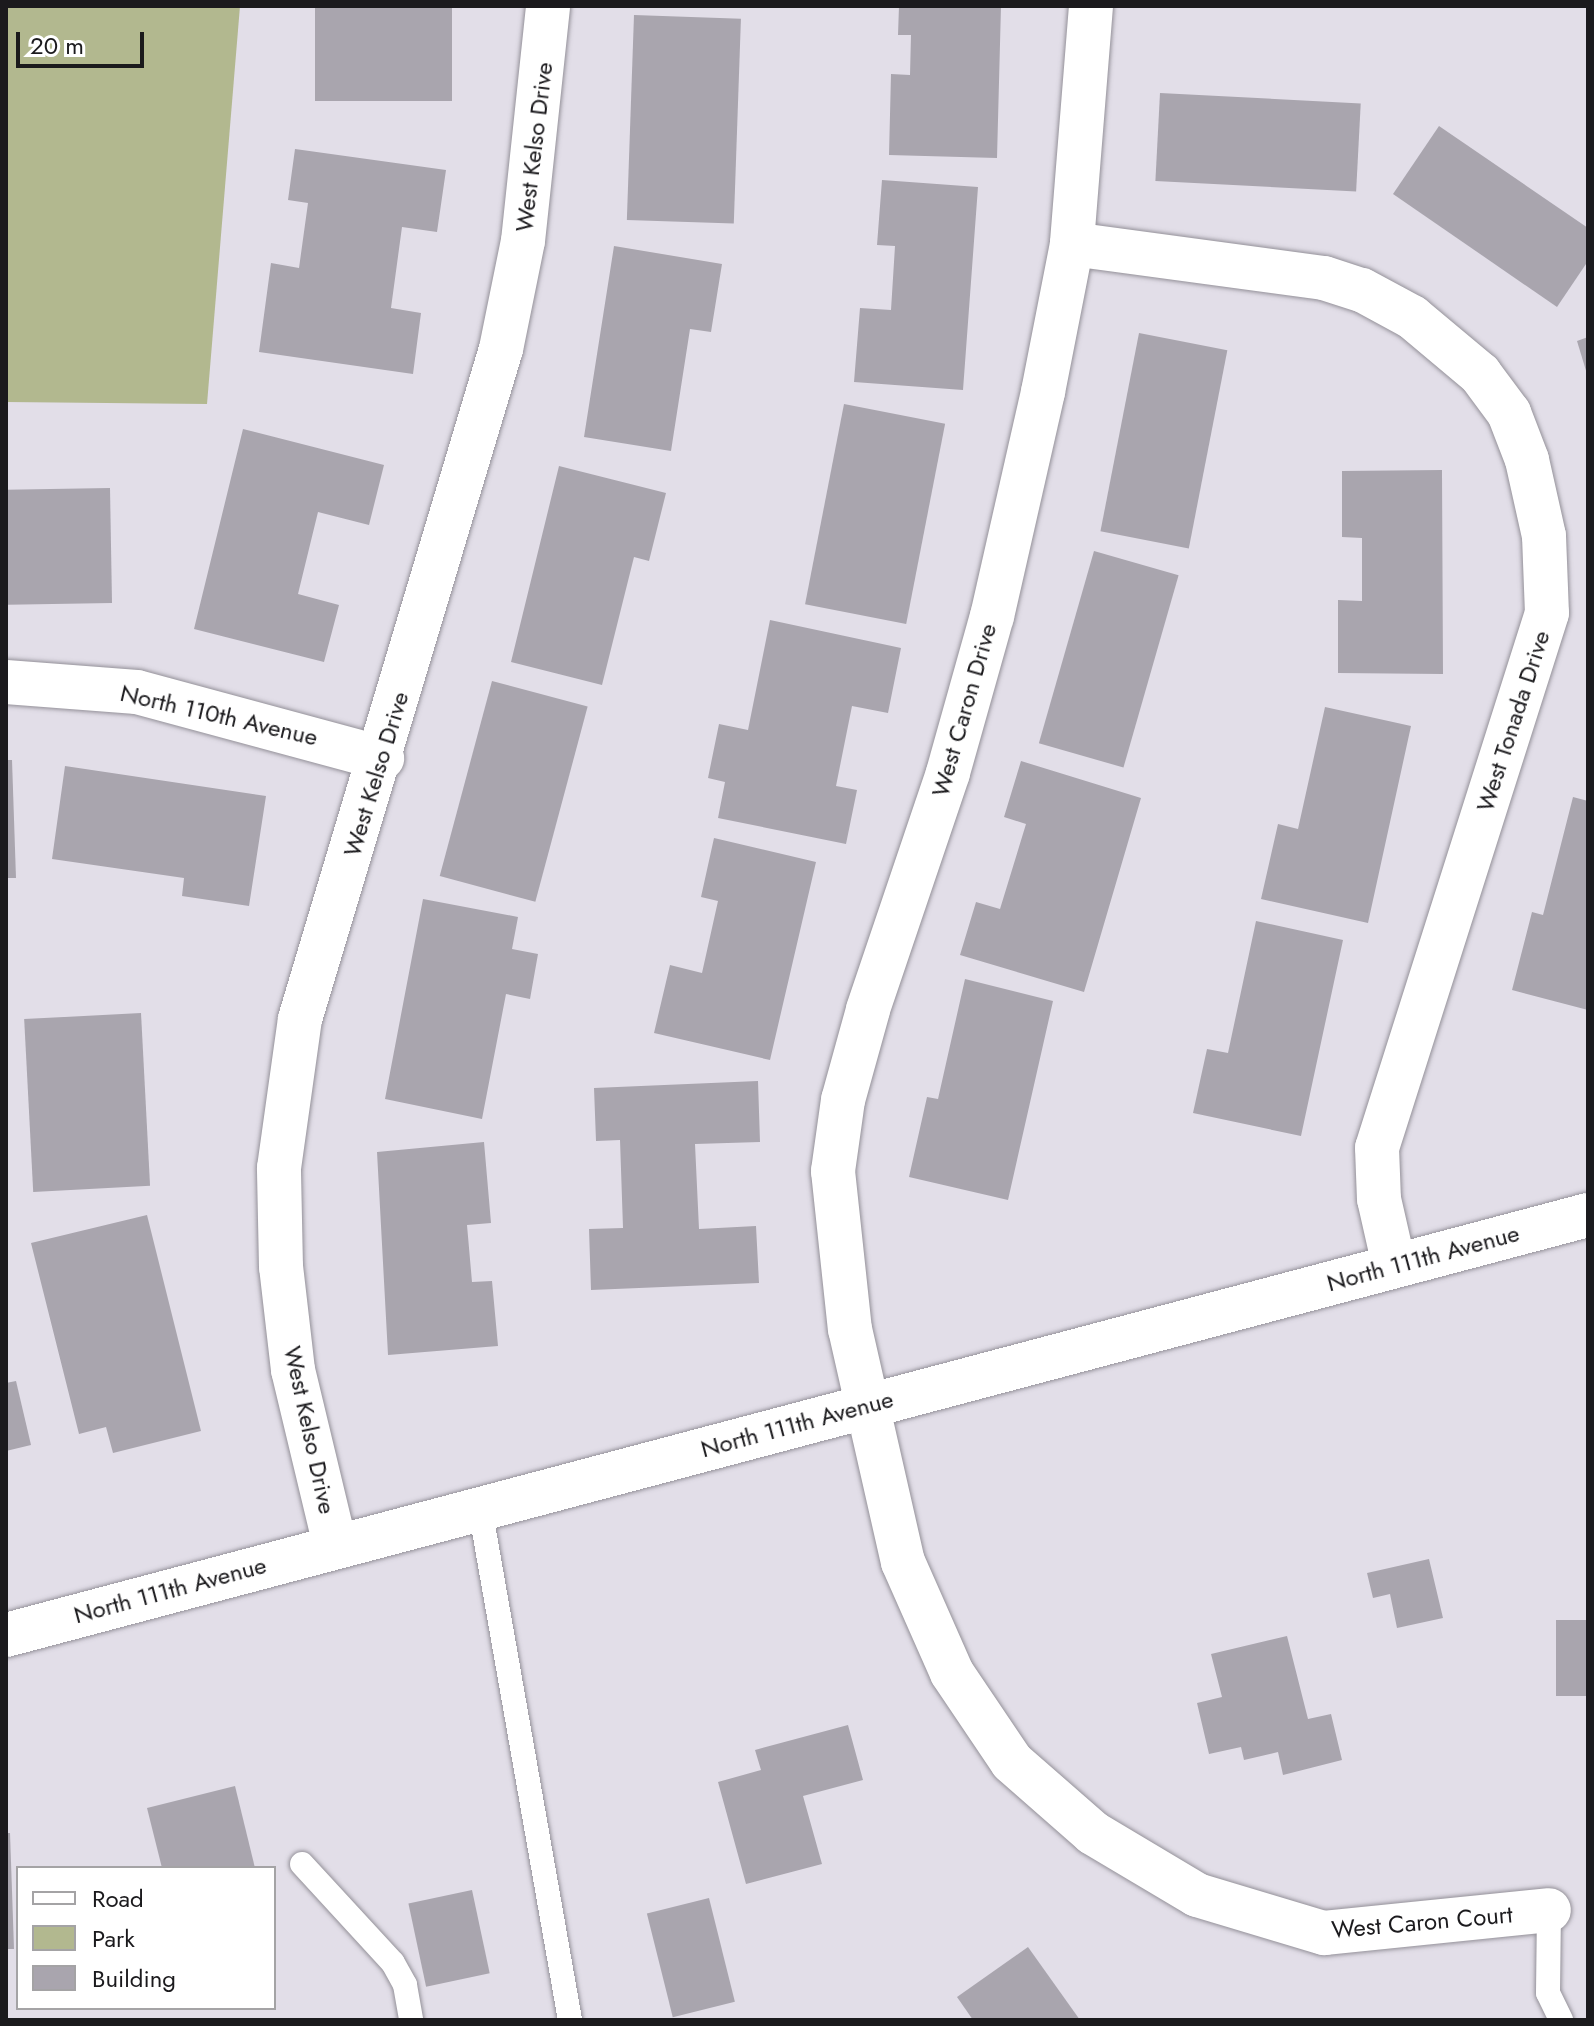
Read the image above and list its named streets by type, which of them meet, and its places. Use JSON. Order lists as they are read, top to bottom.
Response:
{
  "streets": {
    "street": [
      "West Kelso Drive",
      "West Caron Drive",
      "North 110th Avenue",
      "West Tonada Drive",
      "North 111th Avenue",
      "West Caron Court"
    ]
  },
  "crossings": [
    ["West Kelso Drive", "North 110th Avenue"],
    ["West Kelso Drive", "North 111th Avenue"],
    ["West Caron Drive", "West Tonada Drive"],
    ["West Caron Drive", "North 111th Avenue"],
    ["West Caron Drive", "West Caron Court"],
    ["West Tonada Drive", "North 111th Avenue"],
    ["North 111th Avenue", "West Caron Court"]
  ],
  "legend": ["Road", "Park", "Building"],
  "scale_bar": "20 m"
}
